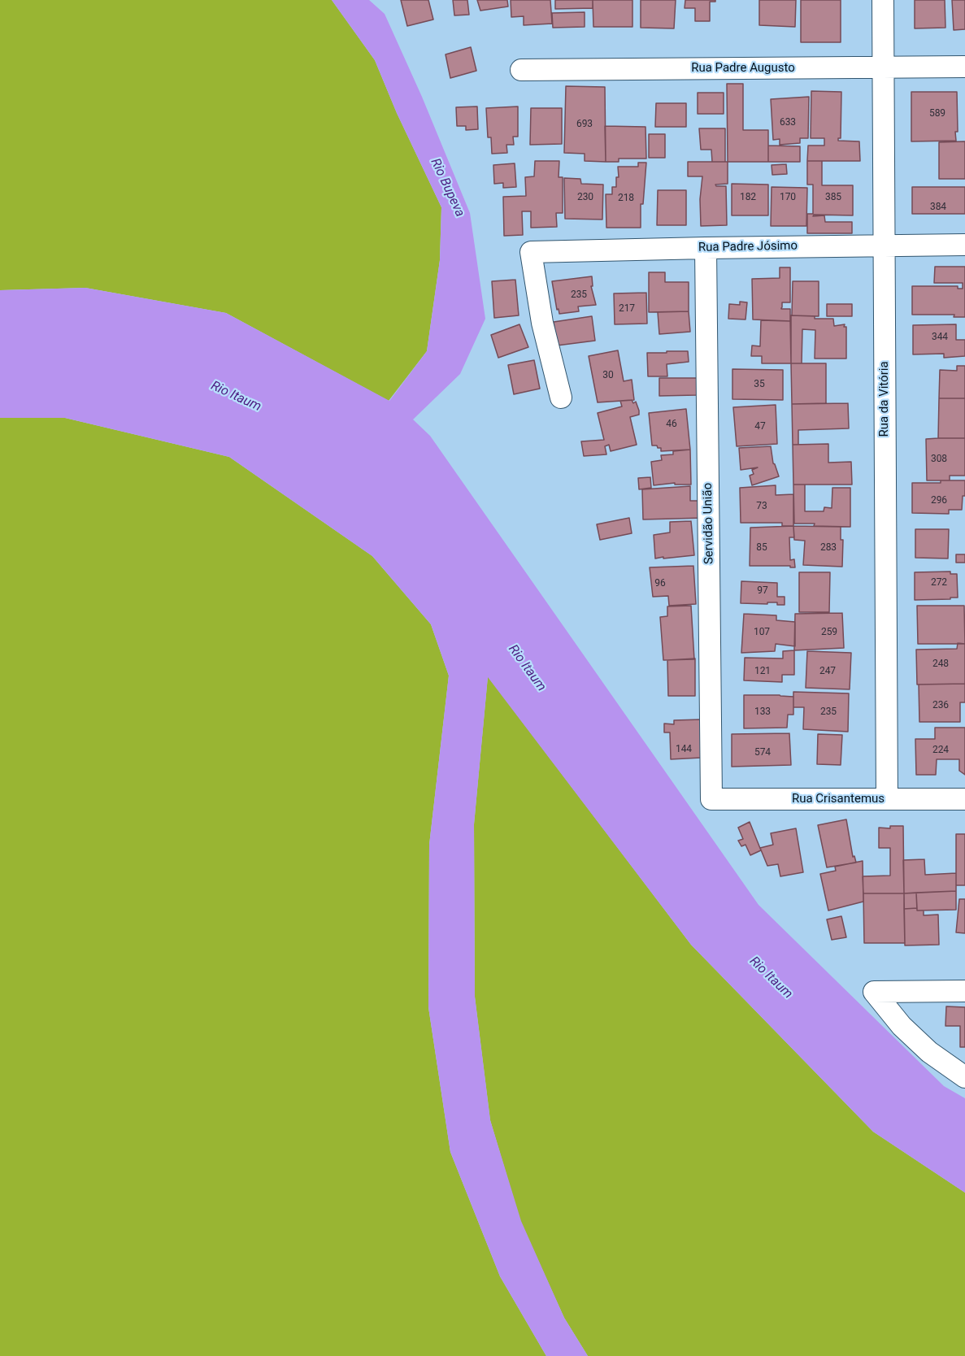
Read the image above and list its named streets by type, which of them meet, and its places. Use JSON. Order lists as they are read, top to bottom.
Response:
{
  "streets": {
    "street": [
      "Rua Padre Augusto",
      "Rua Padre Jósimo",
      "Rua da Vitória",
      "Servidão União",
      "Rua Crisantemus"
    ]
  },
  "crossings": [
    ["Rua Padre Augusto", "Rua da Vitória"],
    ["Rua Padre Jósimo", "Rua da Vitória"],
    ["Rua Padre Jósimo", "Servidão União"],
    ["Rua da Vitória", "Rua Crisantemus"],
    ["Servidão União", "Rua Crisantemus"]
  ],
  "water": ["Rio Bupeva", "Rio Itaum"],
  "house_numbers": [
    "589",
    "633",
    "693",
    "230",
    "182",
    "170",
    "385",
    "218",
    "384",
    "235",
    "217",
    "344",
    "30",
    "35",
    "46",
    "47",
    "308",
    "296",
    "73",
    "85",
    "283",
    "272",
    "96",
    "97",
    "107",
    "259",
    "248",
    "121",
    "247",
    "236",
    "133",
    "235",
    "144",
    "224",
    "574"
  ]
}
